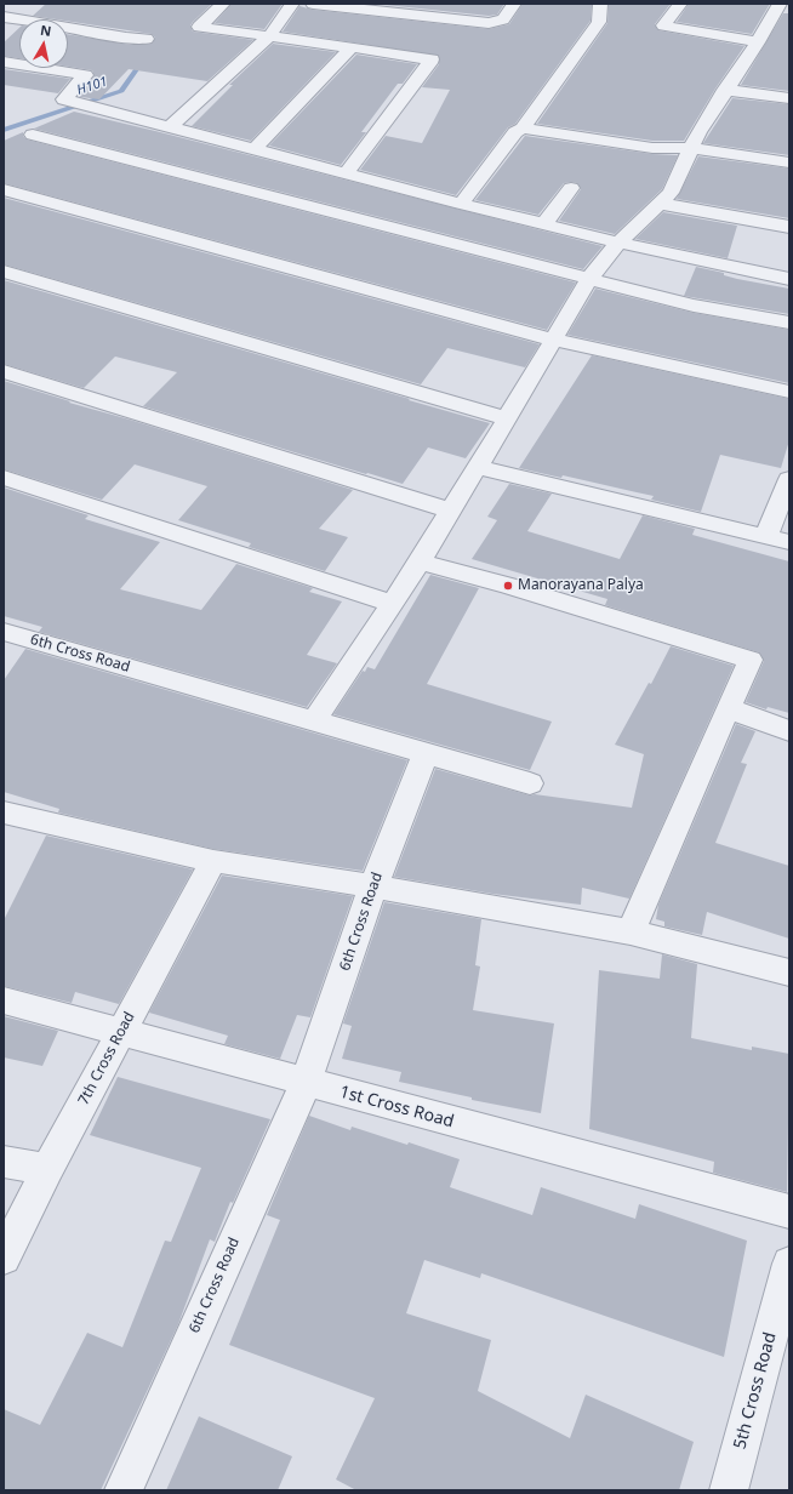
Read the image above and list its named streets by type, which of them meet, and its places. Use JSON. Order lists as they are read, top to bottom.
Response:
{
  "streets": {
    "street": [
      "6th Cross Road",
      "7th Cross Road",
      "1st Cross Road",
      "5th Cross Road"
    ]
  },
  "crossings": [
    ["6th Cross Road", "1st Cross Road"],
    ["7th Cross Road", "1st Cross Road"]
  ],
  "water": ["H101"],
  "places": ["Manorayana Palya"],
  "north": "top"
}
